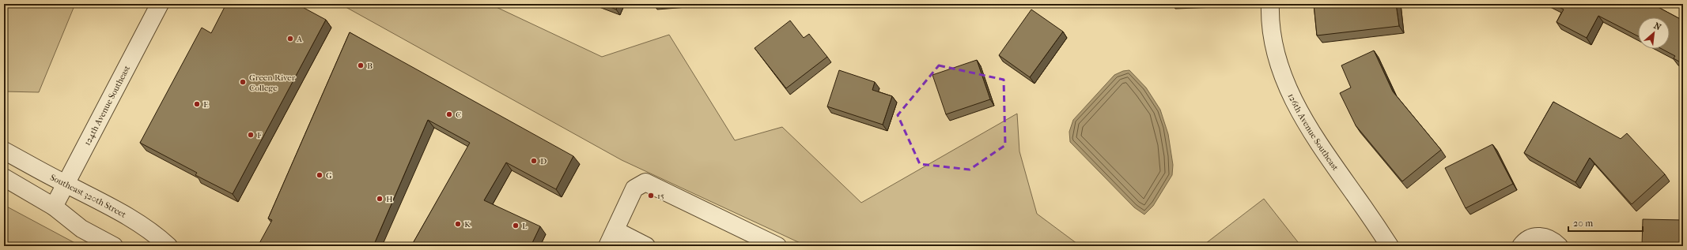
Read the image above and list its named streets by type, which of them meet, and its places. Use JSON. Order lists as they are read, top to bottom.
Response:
{
  "streets": {
    "street": ["124th Avenue Southeast", "126th Avenue Southeast", "Southeast 320th Street"]
  },
  "crossings": [
    ["124th Avenue Southeast", "Southeast 320th Street"]
  ],
  "places": [
    "A",
    "B",
    "Green River College",
    "E",
    "C",
    "F",
    "D",
    "G",
    "15",
    "H",
    "K",
    "L"
  ],
  "scale_bar": "20 m",
  "north": "top right"
}
